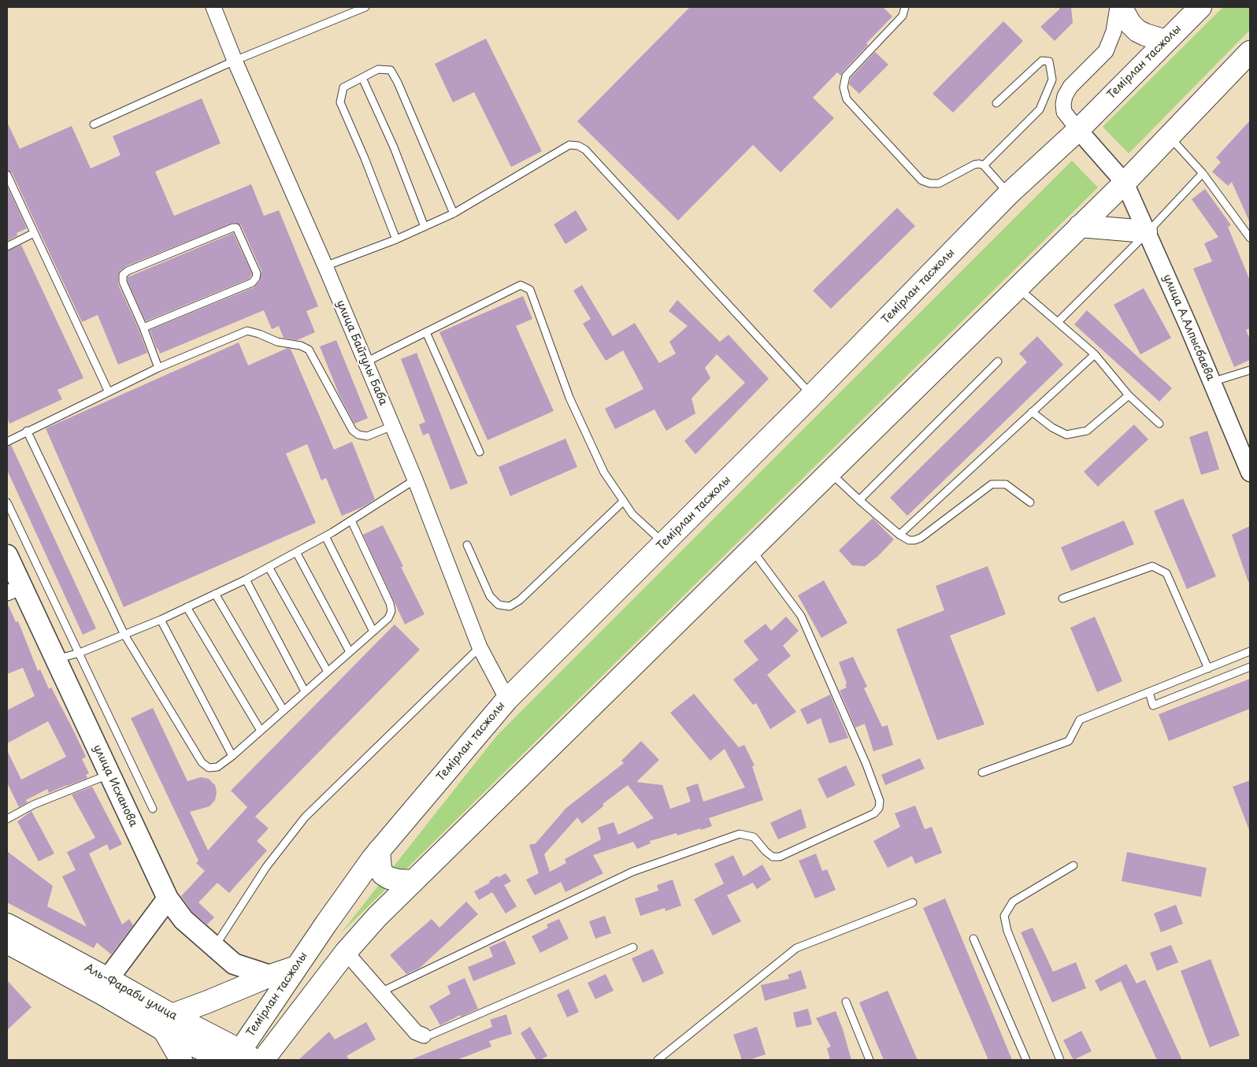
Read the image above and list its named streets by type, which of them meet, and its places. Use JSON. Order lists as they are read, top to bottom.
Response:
{
  "streets": {
    "main road": ["Темірлан тасжолы", "улица Исханова", "Аль-Фараби улица"],
    "street": ["улица А.Алпысбаева", "улица Байтулы Баба"]
  },
  "crossings": [
    ["Темірлан тасжолы", "улица А.Алпысбаева"],
    ["Темірлан тасжолы", "улица Байтулы Баба"],
    ["Темірлан тасжолы", "Аль-Фараби улица"]
  ]
}
